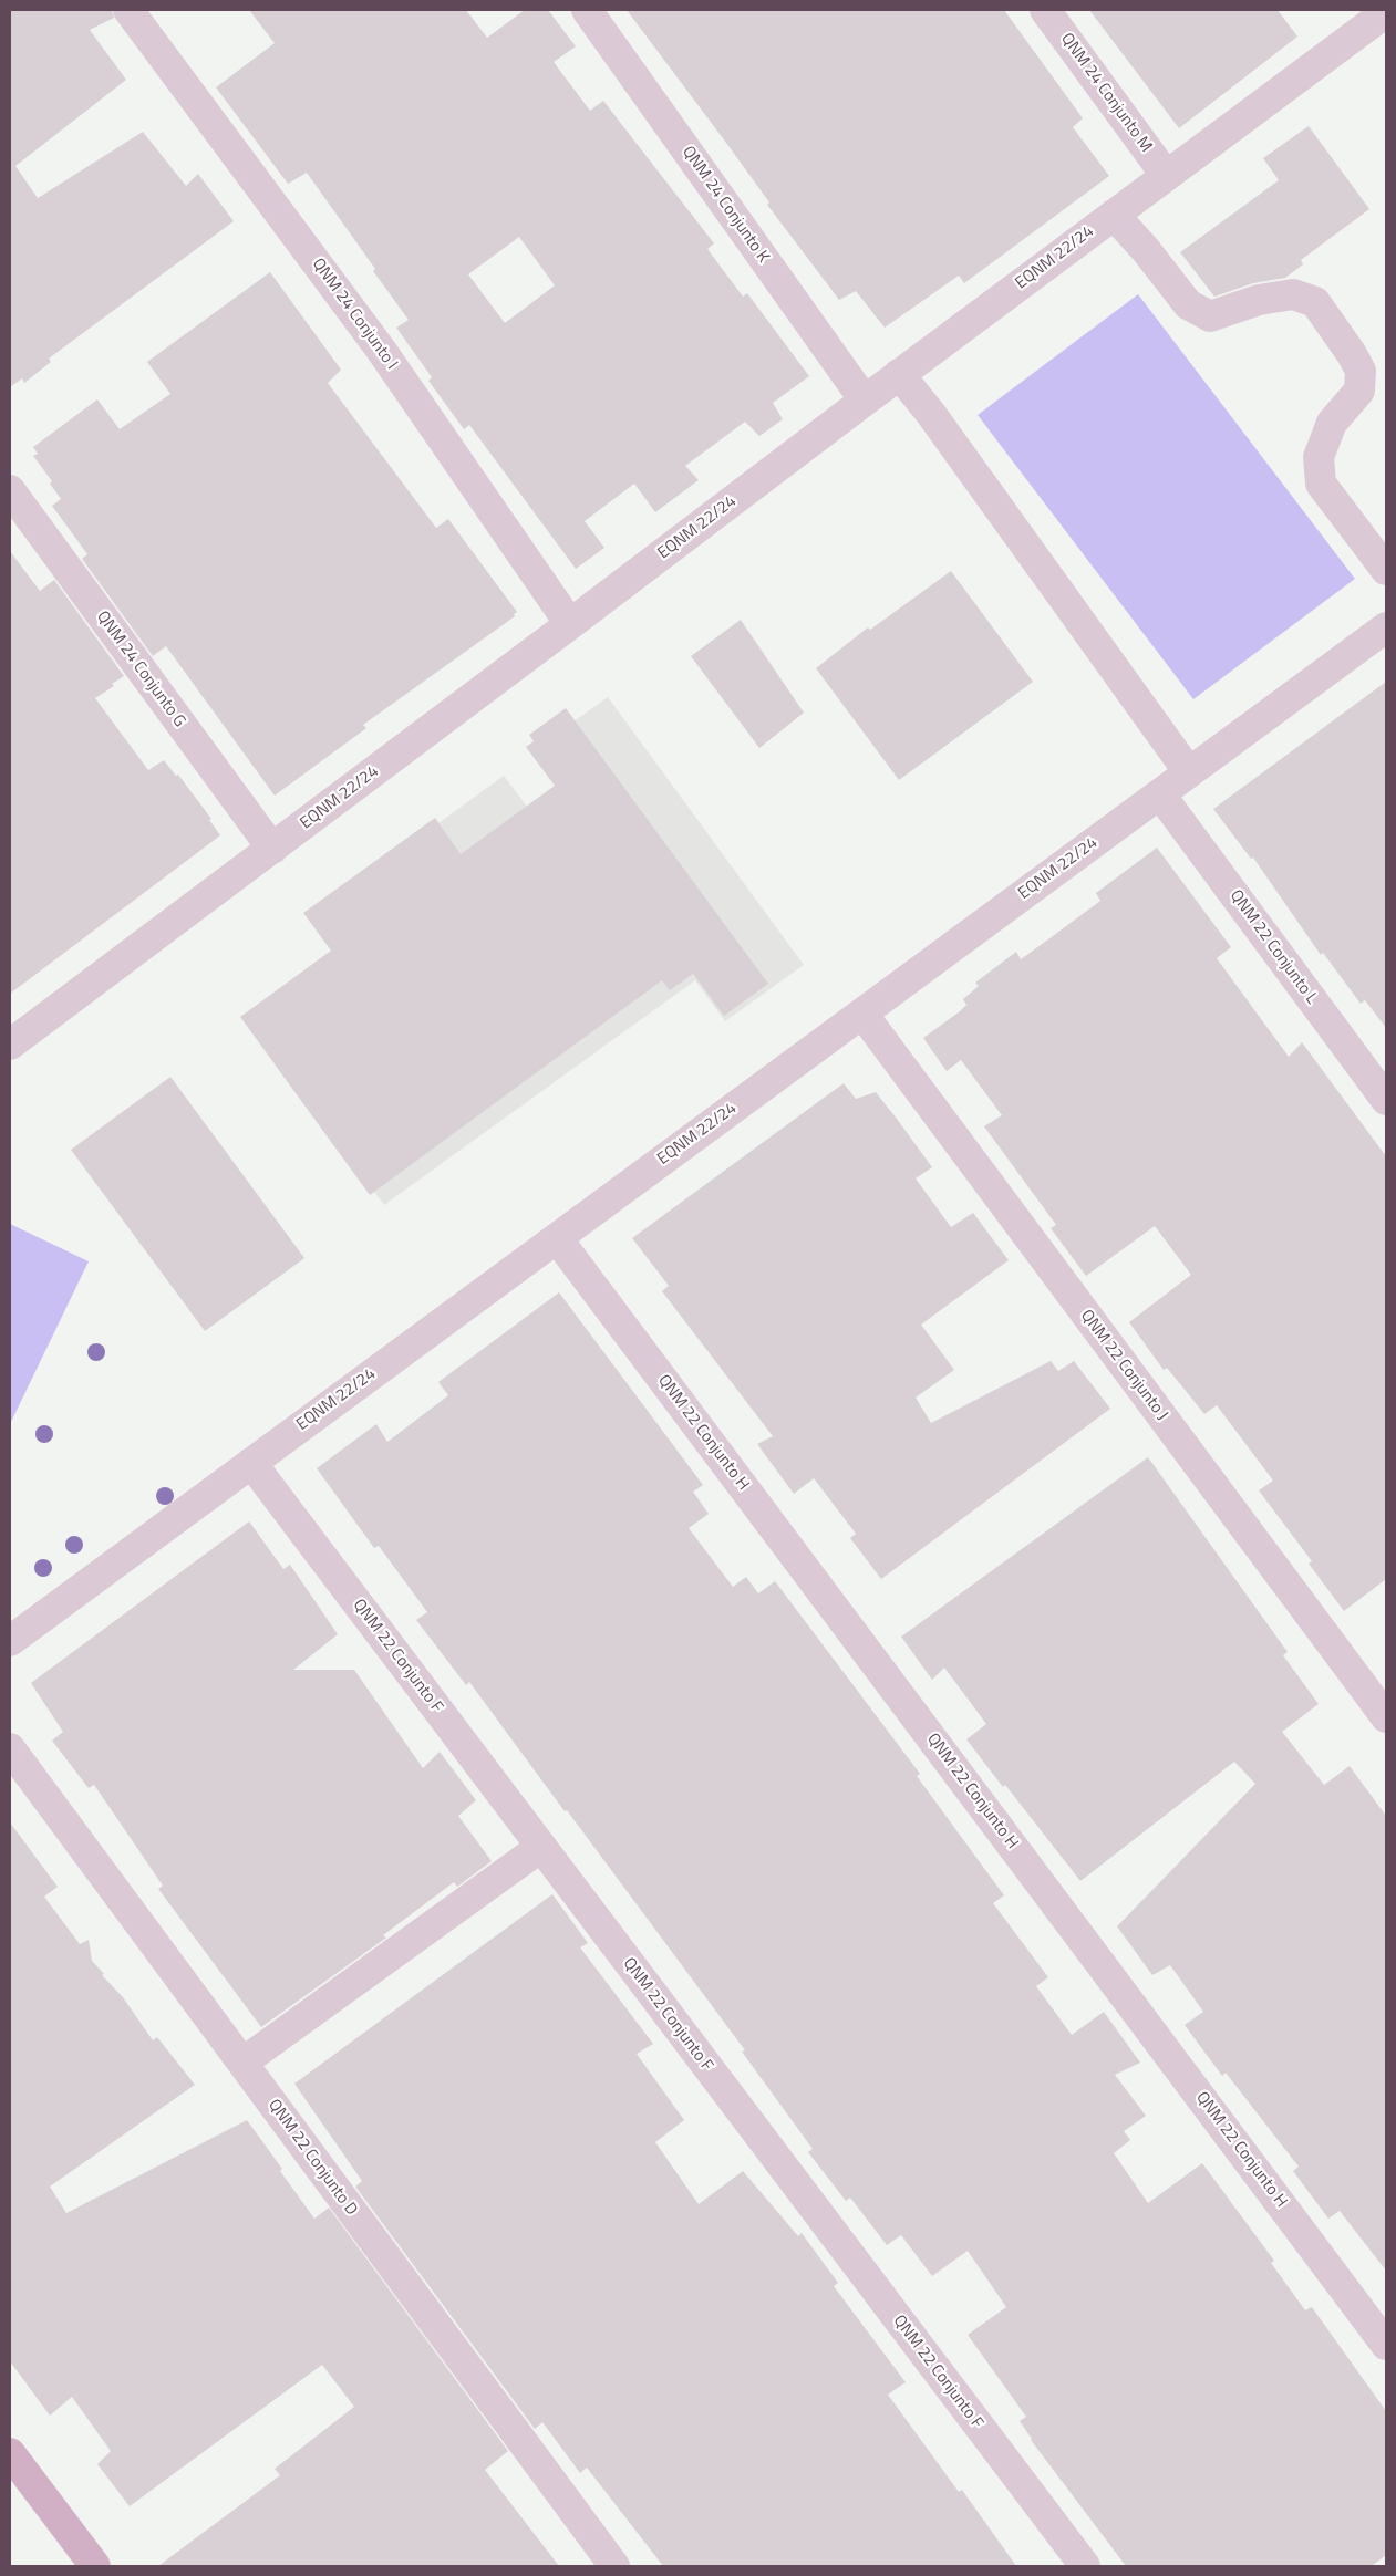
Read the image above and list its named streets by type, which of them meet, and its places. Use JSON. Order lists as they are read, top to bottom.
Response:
{
  "streets": {
    "street": [
      "QNM 24 Conjunto M",
      "QNM 24 Conjunto K",
      "EQNM 22/24",
      "QNM 24 Conjunto I",
      "QNM 24 Conjunto G",
      "QNM 22 Conjunto L",
      "QNM 22 Conjunto J",
      "QNM 22 Conjunto H",
      "QNM 22 Conjunto F",
      "QNM 22 Conjunto D"
    ]
  },
  "crossings": [
    ["QNM 24 Conjunto M", "EQNM 22/24"],
    ["QNM 24 Conjunto K", "EQNM 22/24"],
    ["EQNM 22/24", "QNM 24 Conjunto I"],
    ["EQNM 22/24", "QNM 24 Conjunto G"],
    ["EQNM 22/24", "QNM 22 Conjunto L"],
    ["EQNM 22/24", "QNM 22 Conjunto J"],
    ["EQNM 22/24", "QNM 22 Conjunto H"],
    ["EQNM 22/24", "QNM 22 Conjunto F"]
  ]
}
